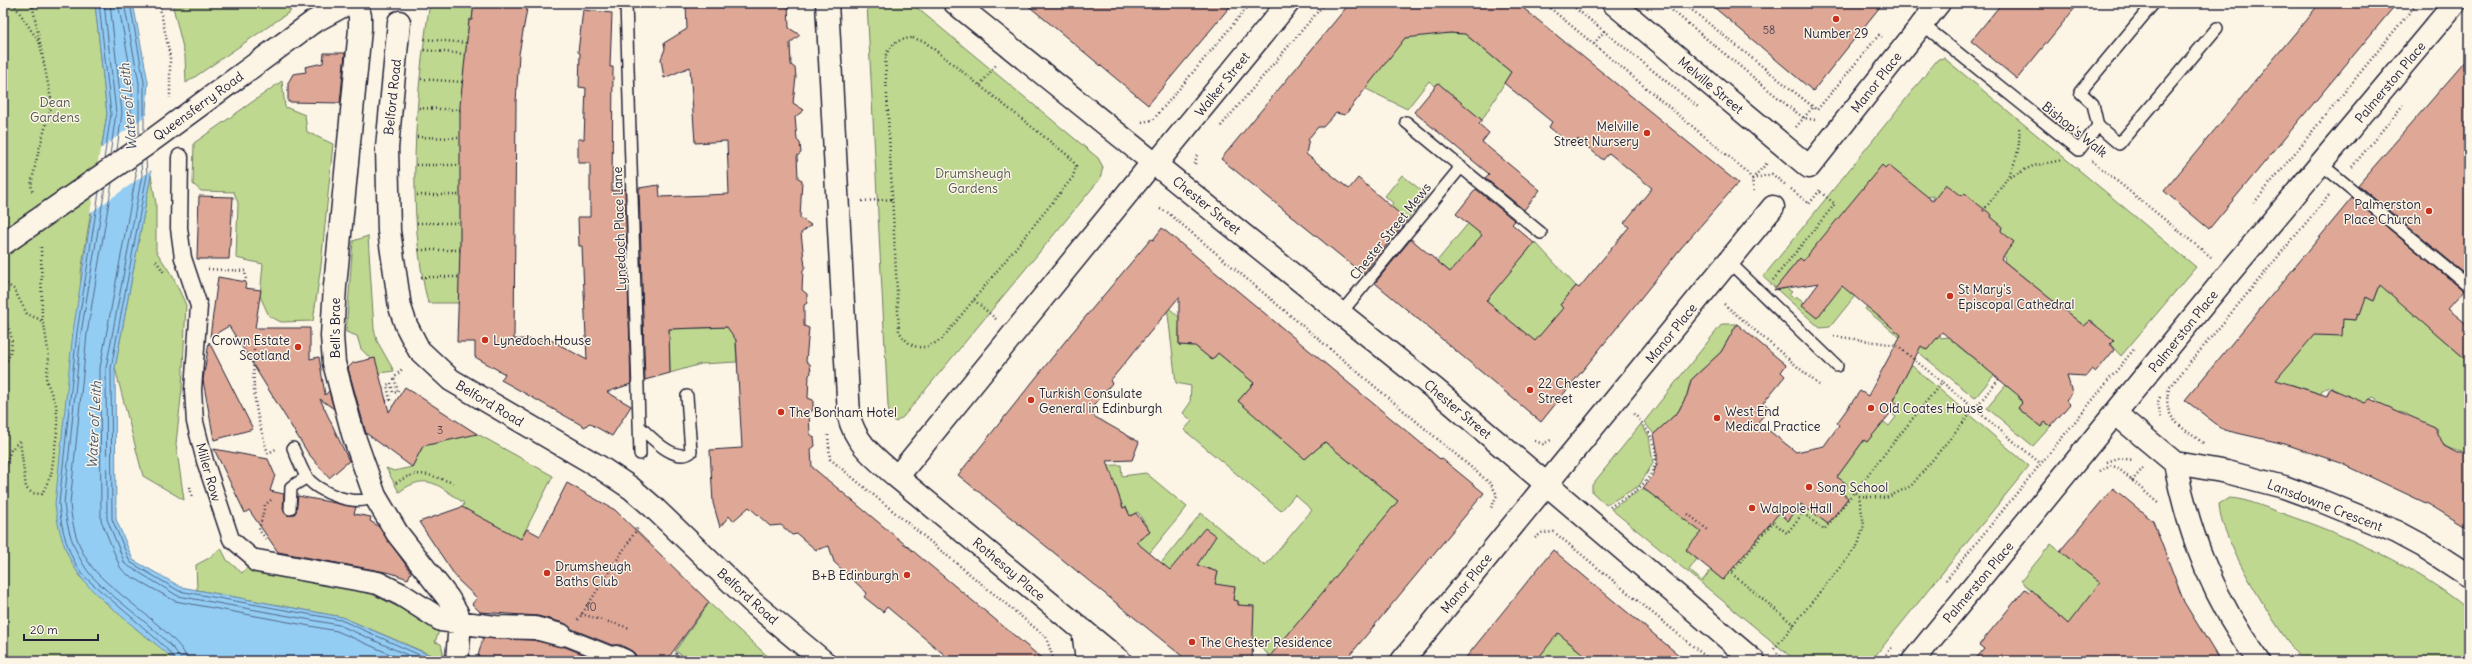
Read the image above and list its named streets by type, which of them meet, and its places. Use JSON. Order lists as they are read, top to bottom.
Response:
{
  "streets": {
    "street": [
      "Manor Place",
      "Palmerston Place",
      "Walker Street",
      "Melville Street",
      "Belford Road",
      "Queensferry Road",
      "Chester Street",
      "Bell's Brae",
      "Miller Row",
      "Lansdowne Crescent",
      "Rothesay Place"
    ],
    "lane": ["Bishop's Walk", "Lynedoch Place Lane", "Chester Street Mews"]
  },
  "crossings": [
    ["Manor Place", "Melville Street"],
    ["Manor Place", "Bishop's Walk"],
    ["Manor Place", "Chester Street"],
    ["Palmerston Place", "Lansdowne Crescent"],
    ["Walker Street", "Chester Street"],
    ["Chester Street", "Chester Street Mews"],
    ["Bell's Brae", "Miller Row"]
  ],
  "water": ["Water of Leith"],
  "parks": ["Dean Gardens", "Drumsheugh Gardens"],
  "places": [
    "Number 29",
    "Melville Street Nursery",
    "Palmerston Place Church",
    "St Mary's Episcopal Cathedral",
    "Lynedoch House",
    "Crown Estate Scotland",
    "22 Chester Street",
    "Turkish Consulate General in Edinburgh",
    "Old Coates House",
    "The Bonham Hotel",
    "West End Medical Practice",
    "Song School",
    "Walpole Hall",
    "Drumsheugh Baths Club",
    "B+B Edinburgh",
    "The Chester Residence"
  ],
  "house_numbers": ["58", "3", "10"],
  "scale_bar": "20 m"
}
